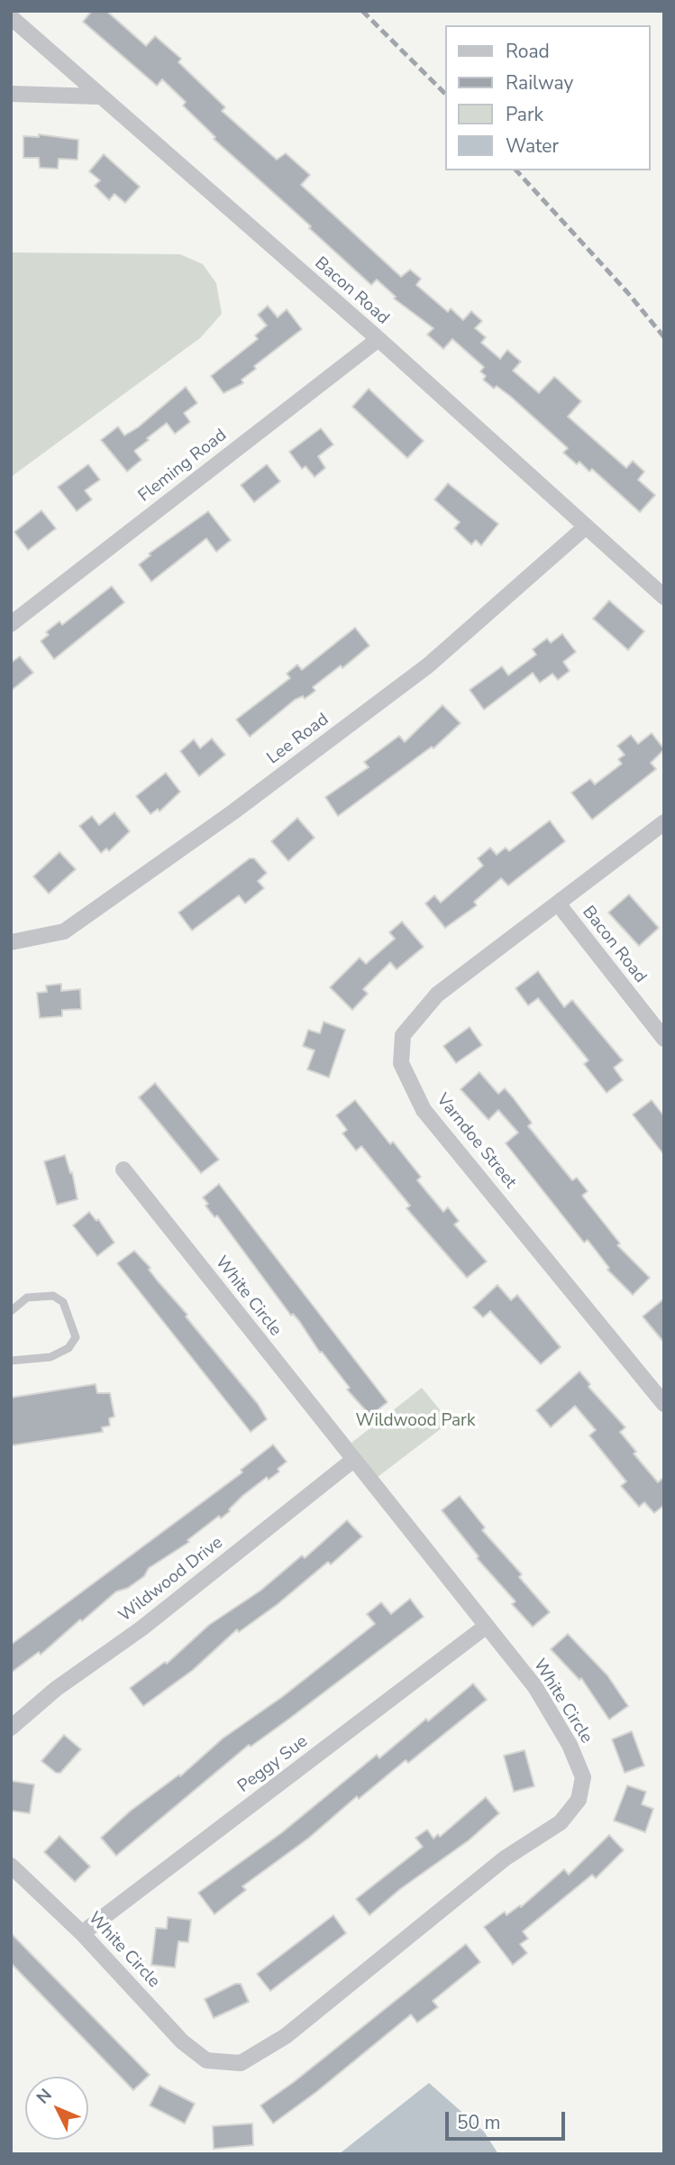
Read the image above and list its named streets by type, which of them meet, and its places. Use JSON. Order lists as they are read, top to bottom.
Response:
{
  "streets": {
    "street": [
      "Bacon Road",
      "Fleming Road",
      "Lee Road",
      "Varndoe Street",
      "White Circle",
      "Wildwood Drive",
      "Peggy Sue"
    ]
  },
  "crossings": [
    ["Bacon Road", "Fleming Road"],
    ["Bacon Road", "Lee Road"],
    ["Bacon Road", "Varndoe Street"],
    ["White Circle", "Wildwood Drive"],
    ["White Circle", "Peggy Sue"]
  ],
  "parks": ["Wildwood Park"],
  "legend": [
    "Road",
    "Railway",
    "Park",
    "Water"
  ],
  "scale_bar": "50 m",
  "north": "top left"
}
